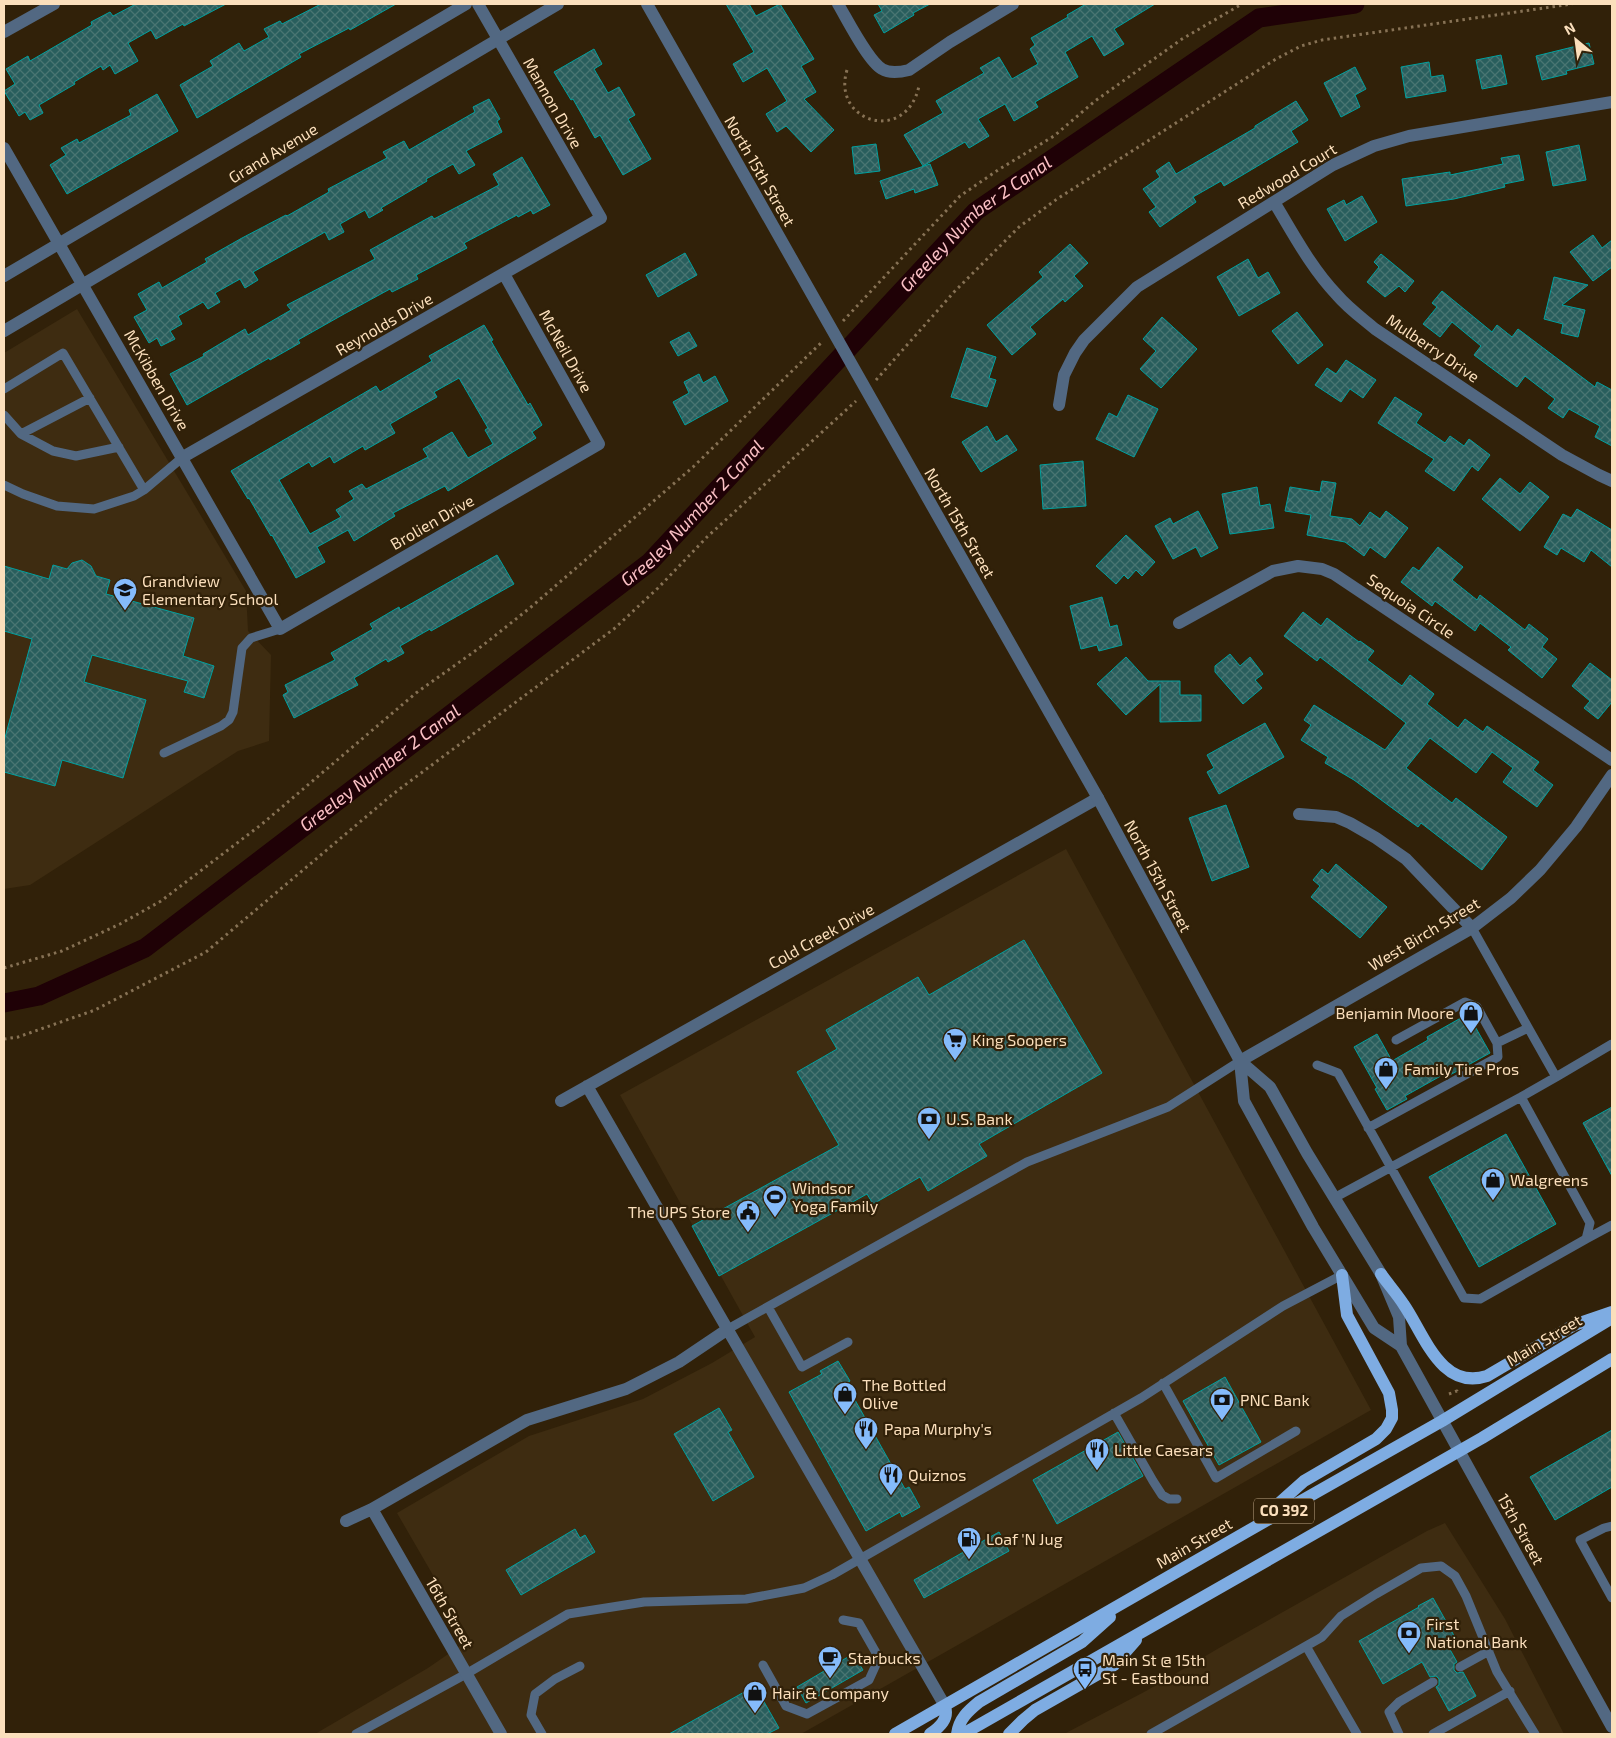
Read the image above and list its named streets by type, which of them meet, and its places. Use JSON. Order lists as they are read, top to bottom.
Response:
{
  "streets": {
    "main road": ["Main Street", "CO 392"],
    "street": [
      "Mannon Drive",
      "Grand Avenue",
      "North 15th Street",
      "Redwood Court",
      "Reynolds Drive",
      "Mulberry Drive",
      "McNeil Drive",
      "McKibben Drive",
      "Brolien Drive",
      "Sequoia Circle",
      "West Birch Street",
      "Cold Creek Drive",
      "15th Street",
      "16th Street"
    ]
  },
  "crossings": [
    ["Mannon Drive", "Grand Avenue"],
    ["Mannon Drive", "Reynolds Drive"],
    ["Grand Avenue", "McKibben Drive"],
    ["North 15th Street", "West Birch Street"],
    ["North 15th Street", "Cold Creek Drive"],
    ["North 15th Street", "15th Street"],
    ["Redwood Court", "Mulberry Drive"],
    ["Reynolds Drive", "McNeil Drive"],
    ["Reynolds Drive", "McKibben Drive"],
    ["McNeil Drive", "Brolien Drive"],
    ["McKibben Drive", "Brolien Drive"],
    ["Main Street", "15th Street"],
    ["CO 392", "15th Street"]
  ],
  "water": ["Greeley Number 2 Canal"],
  "places": {
    "school or university": ["Grandview Elementary School"],
    "shop": [
      "Benjamin Moore",
      "Family Tire Pros",
      "Walgreens",
      "The Bottled Olive",
      "Hair & Company"
    ],
    "supermarket": ["King Soopers"],
    "bank": ["U.S. Bank", "PNC Bank", "First National Bank"],
    "sports": ["Windsor Yoga Family"],
    "public building": ["The UPS Store"],
    "restaurant": ["Papa Murphy's", "Little Caesars", "Quiznos"],
    "fuel station": ["Loaf 'N Jug"],
    "cafe": ["Starbucks"],
    "bus stop": ["Main St @ 15th St - Eastbound"]
  },
  "north": "top left"
}
